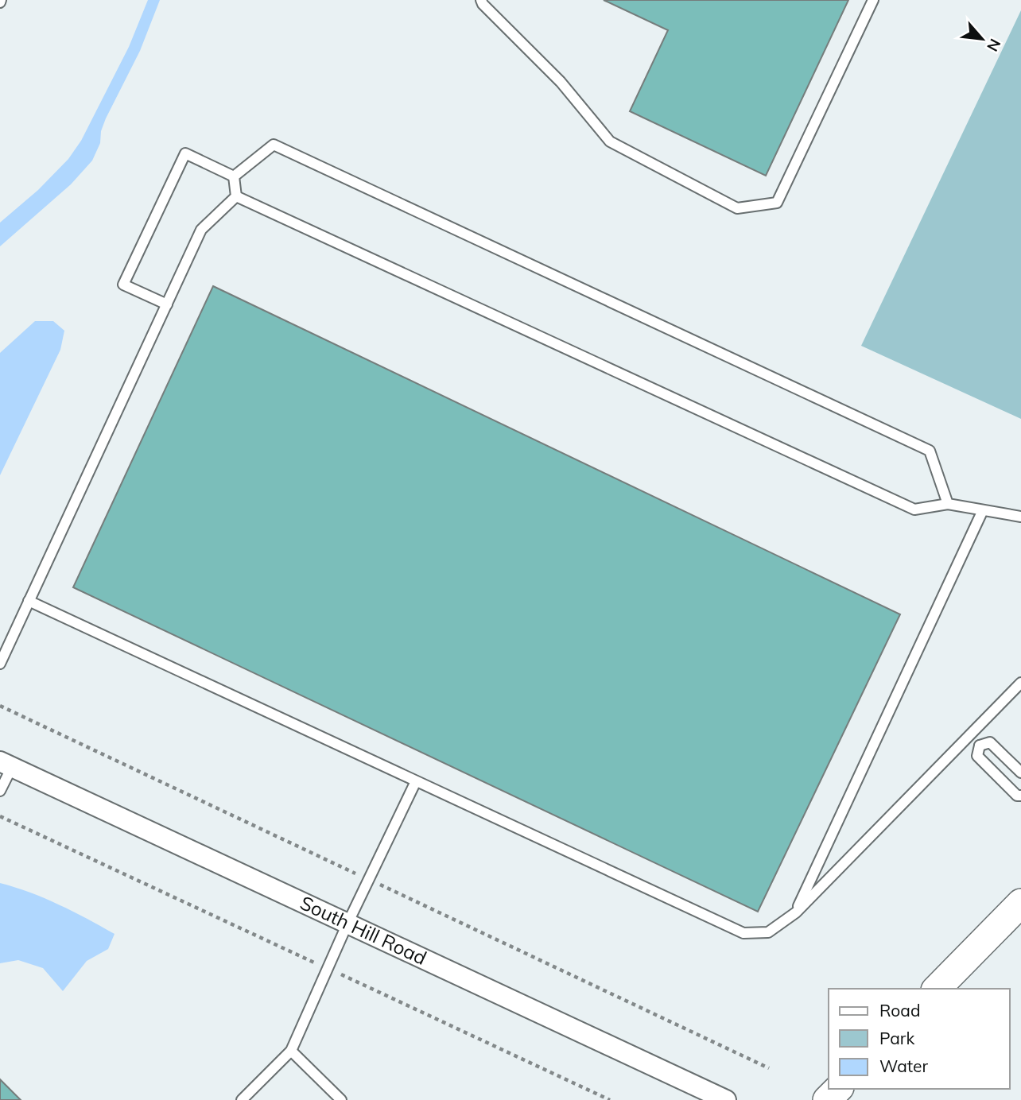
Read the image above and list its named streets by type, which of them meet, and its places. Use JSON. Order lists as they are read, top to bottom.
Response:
{
  "streets": {
    "street": ["South Hill Road"]
  },
  "legend": ["Road", "Park", "Water"],
  "north": "bottom right"
}
